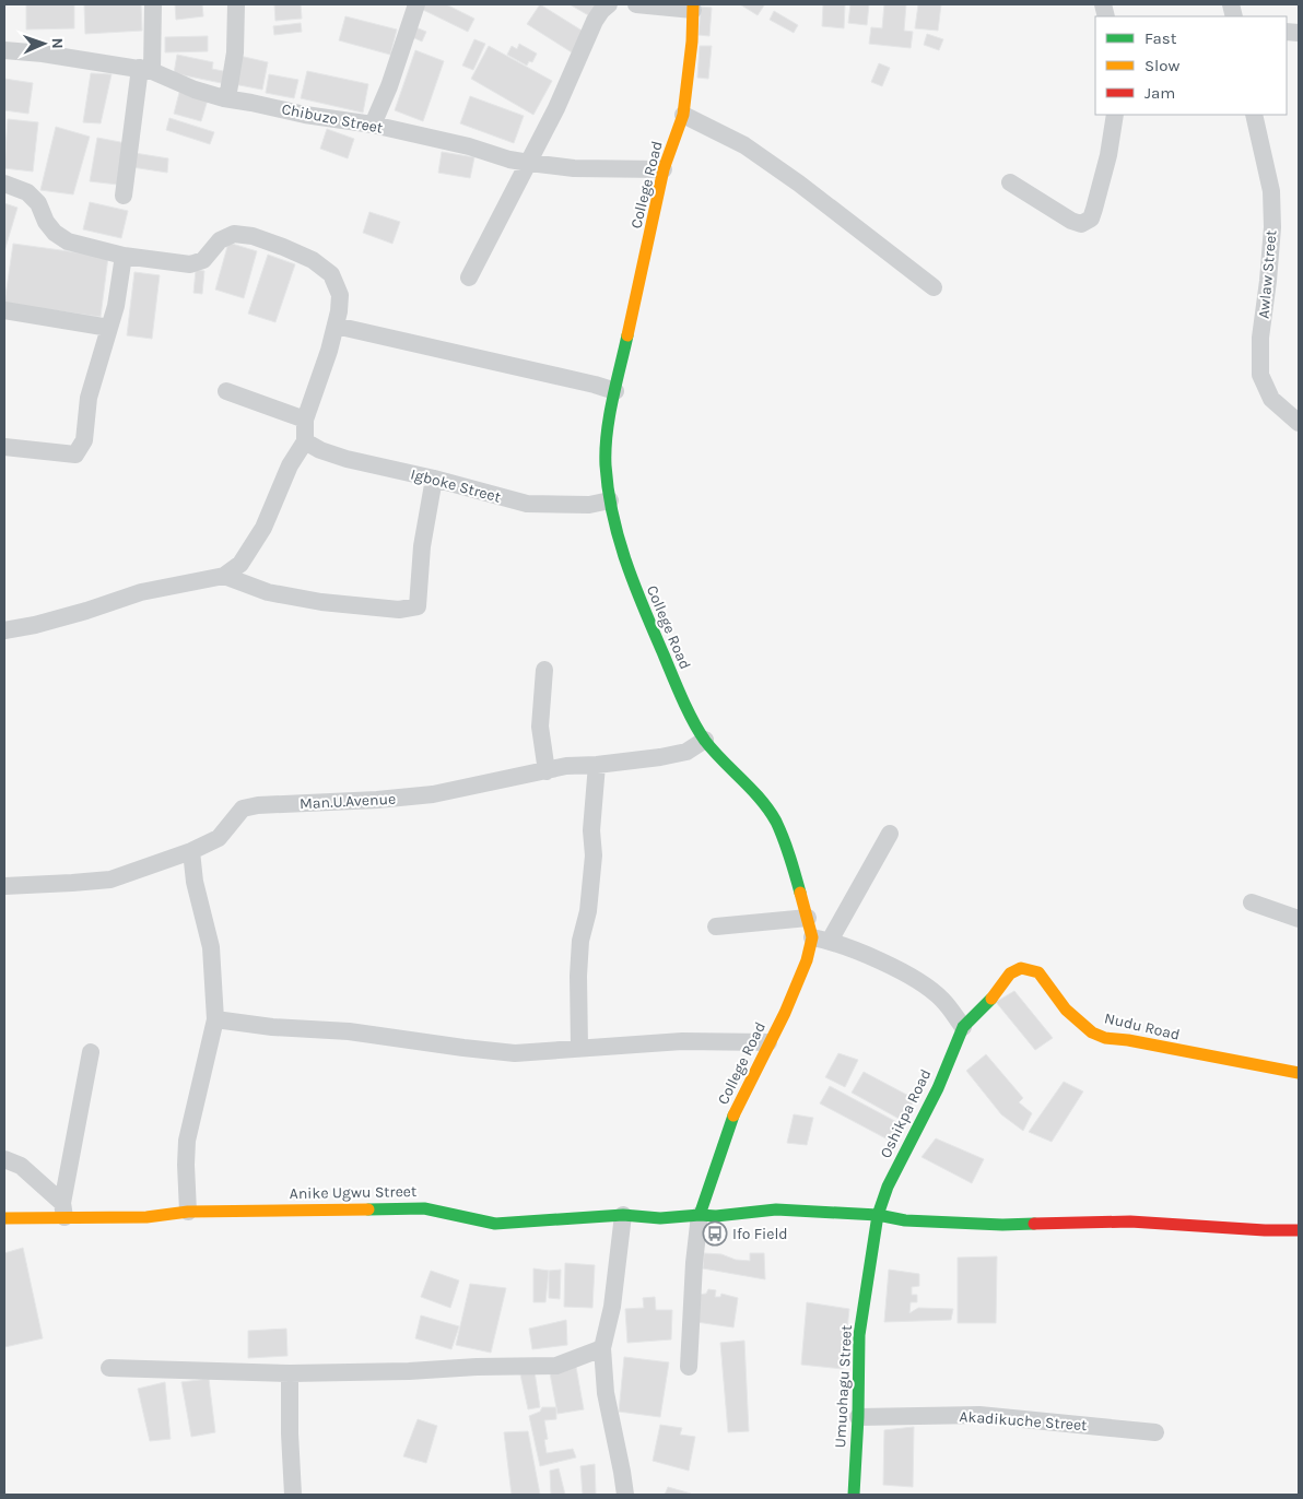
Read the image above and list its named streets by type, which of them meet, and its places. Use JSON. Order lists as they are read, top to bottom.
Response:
{
  "streets": {
    "street": [
      "Chibuzo Street",
      "College Road",
      "Awlaw Street",
      "Igboke Street",
      "Man.U.Avenue",
      "Nudu Road",
      "Oshikpa Road",
      "Anike Ugwu Street",
      "Umuohagu Street",
      "Akadikuche Street"
    ]
  },
  "crossings": [
    ["Chibuzo Street", "College Road"],
    ["College Road", "Igboke Street"],
    ["College Road", "Man.U.Avenue"],
    ["College Road", "Anike Ugwu Street"],
    ["Nudu Road", "Oshikpa Road"],
    ["Oshikpa Road", "Anike Ugwu Street"],
    ["Oshikpa Road", "Umuohagu Street"],
    ["Anike Ugwu Street", "Umuohagu Street"],
    ["Umuohagu Street", "Akadikuche Street"]
  ],
  "places": {
    "bus stop": ["Ifo Field"]
  },
  "legend": ["Fast", "Slow", "Jam"],
  "north": "right"
}
